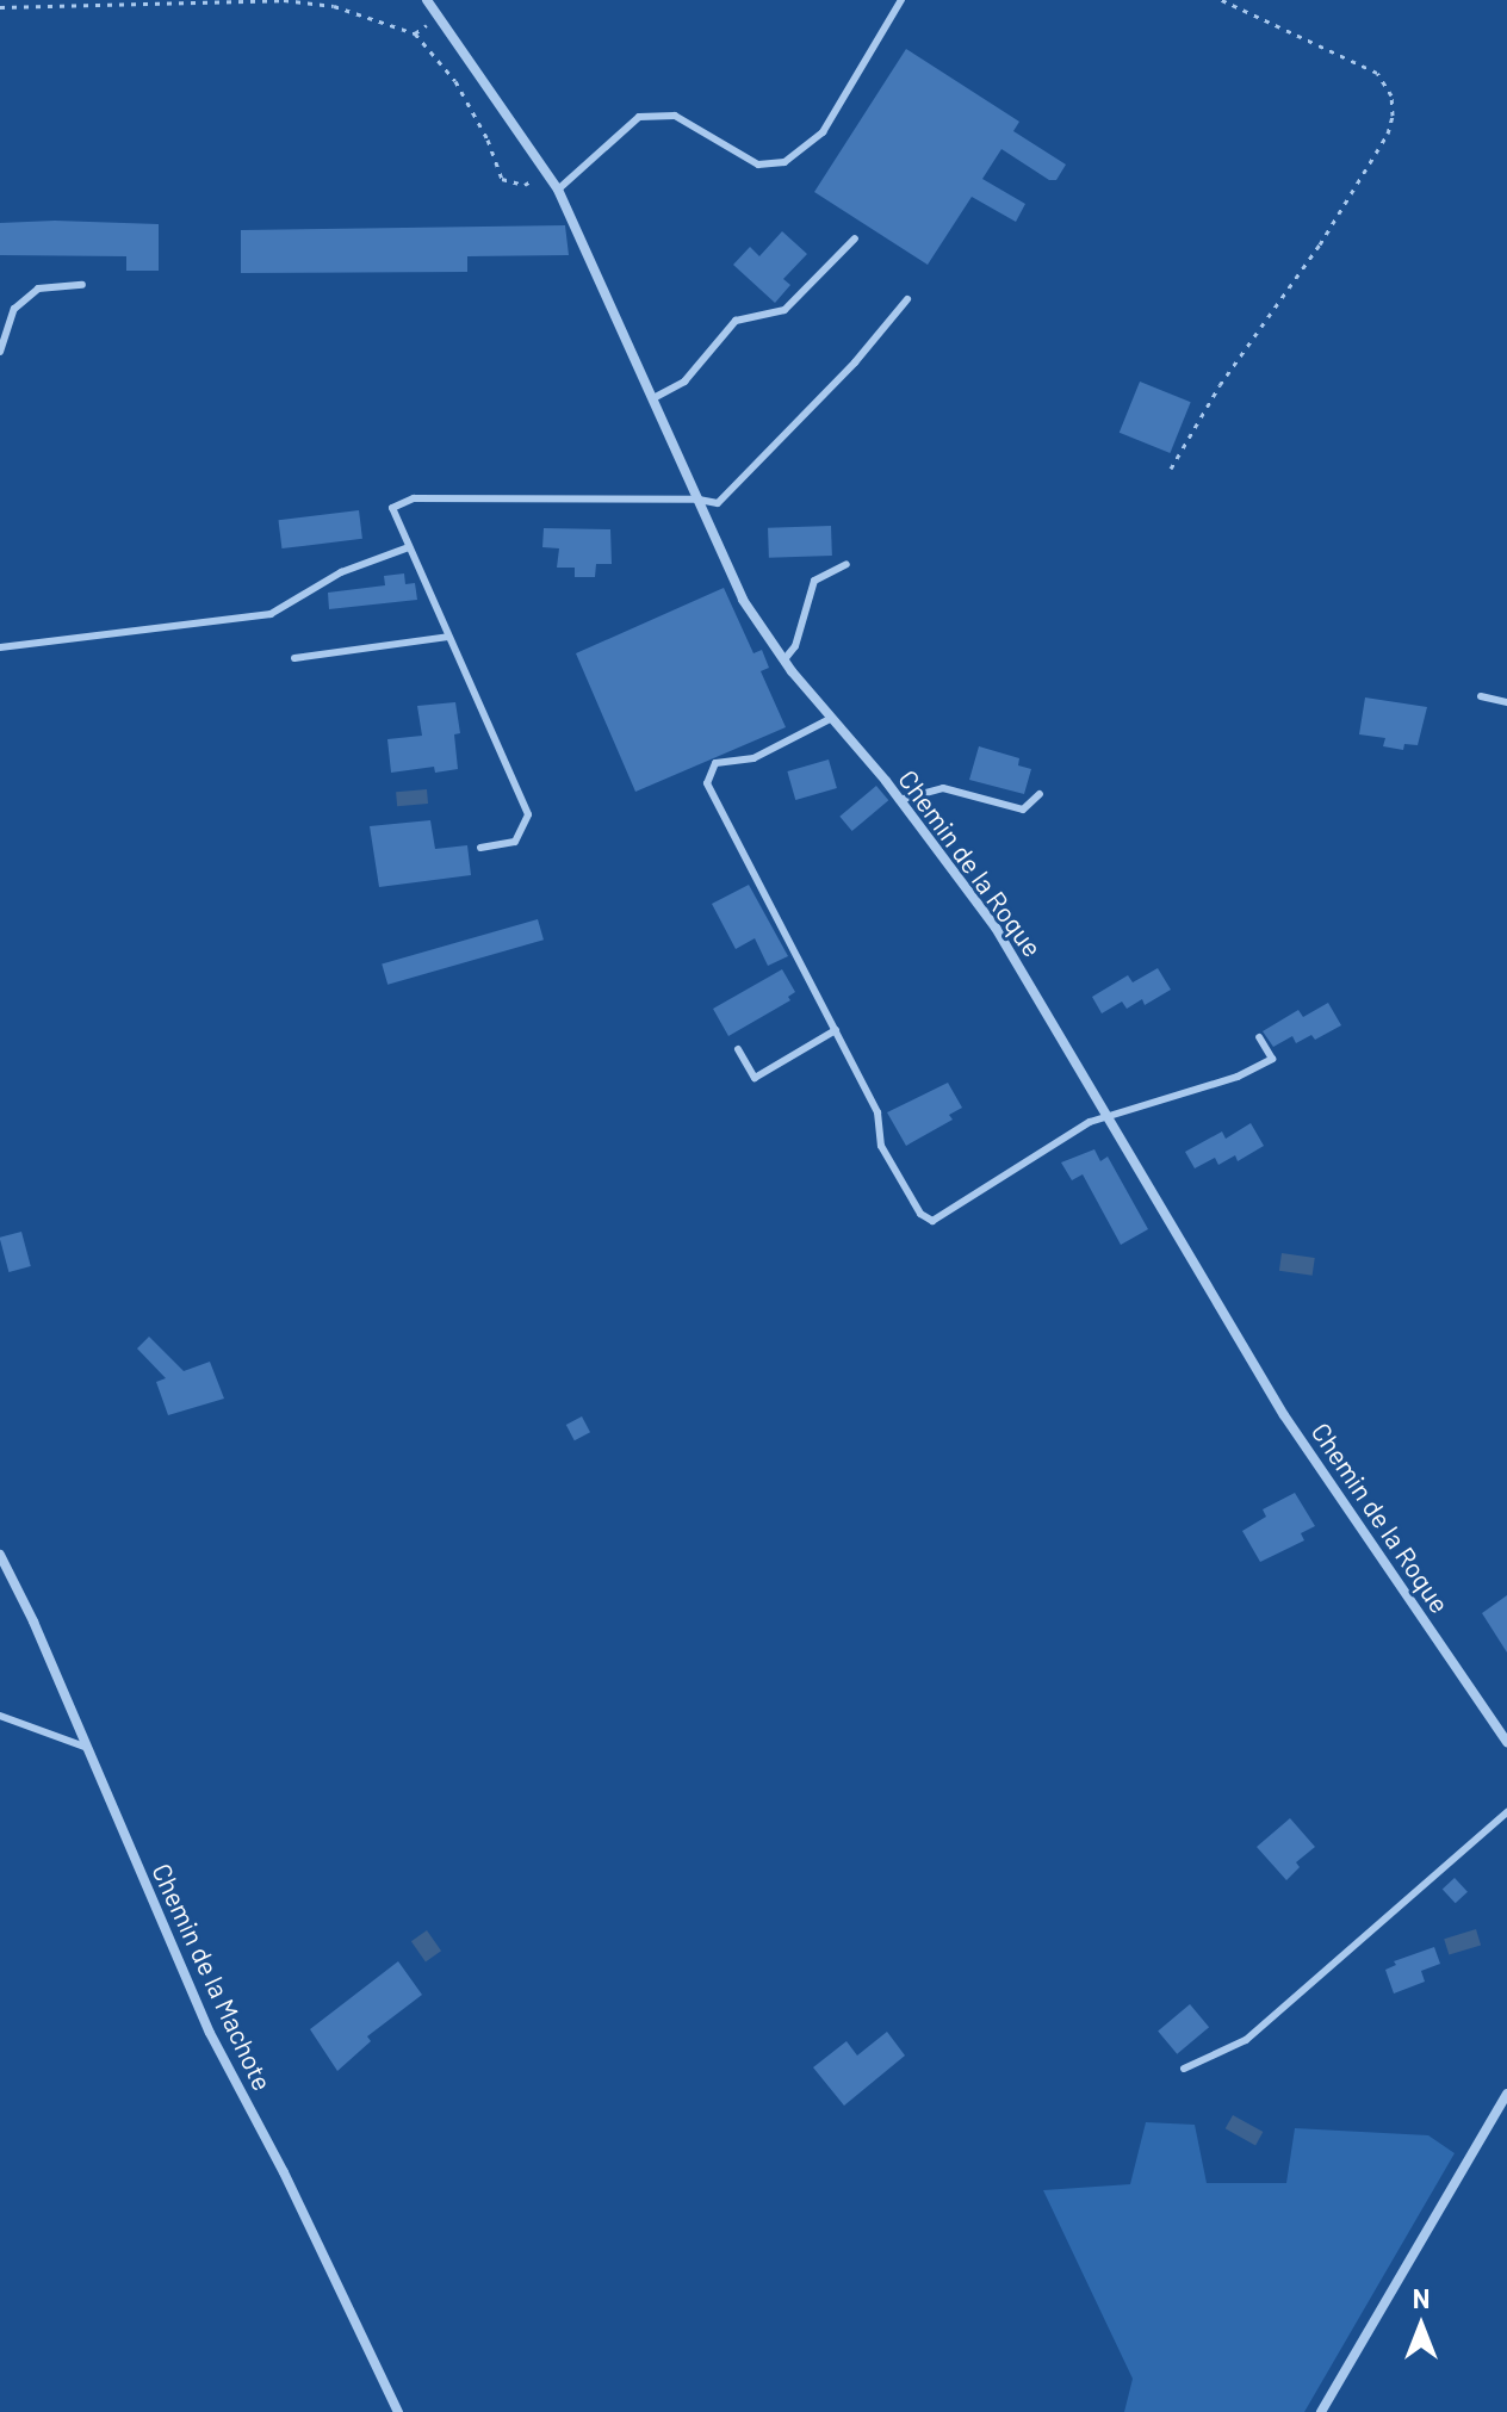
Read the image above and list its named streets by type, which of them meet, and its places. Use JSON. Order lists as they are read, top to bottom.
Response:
{
  "streets": {
    "street": ["Chemin de la Roque", "Chemin de la Machote"]
  },
  "north": "top"
}
